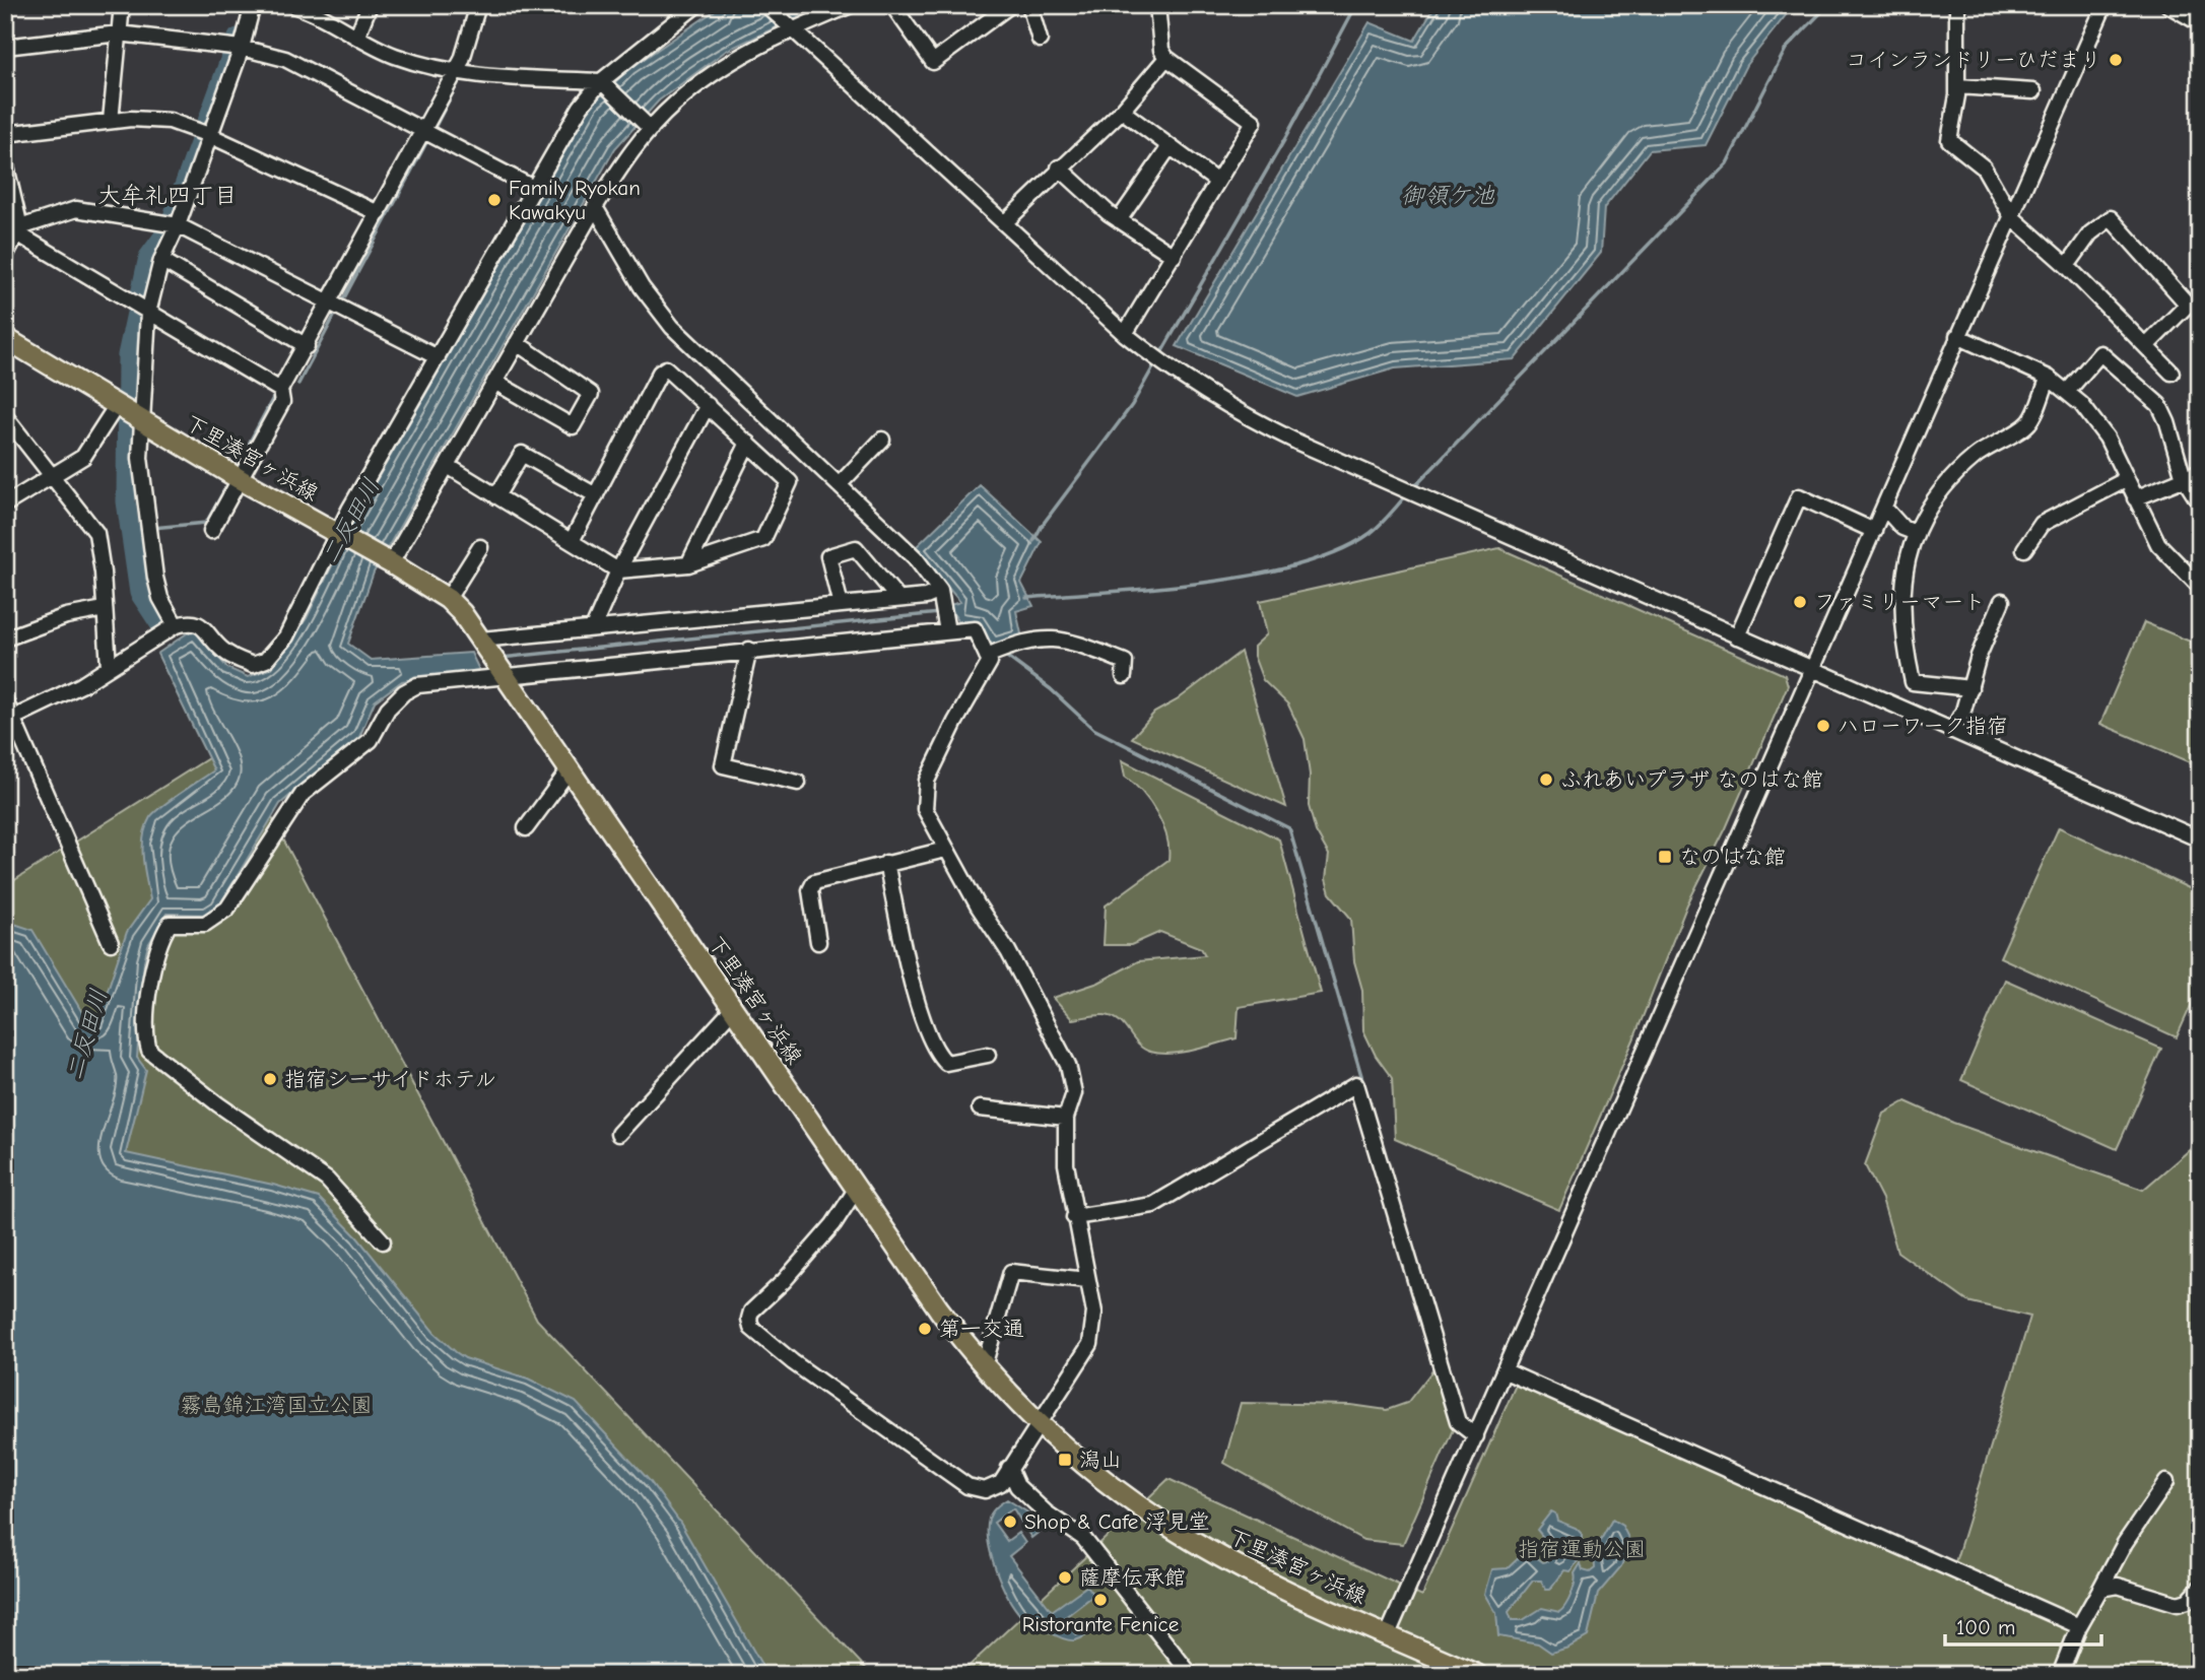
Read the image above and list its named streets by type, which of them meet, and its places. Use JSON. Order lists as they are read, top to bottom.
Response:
{
  "streets": {
    "main road": ["下里湊宮ヶ浜線"]
  },
  "districts": ["大牟礼四丁目"],
  "water": ["御領ケ池", "二反田川"],
  "parks": ["霧島錦江湾国立公園", "指宿運動公園"],
  "places": {
    "other": [
      "コインランドリーひだまり",
      "Family Ryokan Kawakyu",
      "ファミリーマート",
      "ハローワーク指宿",
      "ふれあいプラザ なのはな館",
      "指宿シーサイドホテル",
      "第一交通",
      "Shop & Cafe 浮見堂",
      "薩摩伝承館",
      "Ristorante Fenice"
    ],
    "transit": ["なのはな館", "潟山"]
  },
  "scale_bar": "100 m"
}
